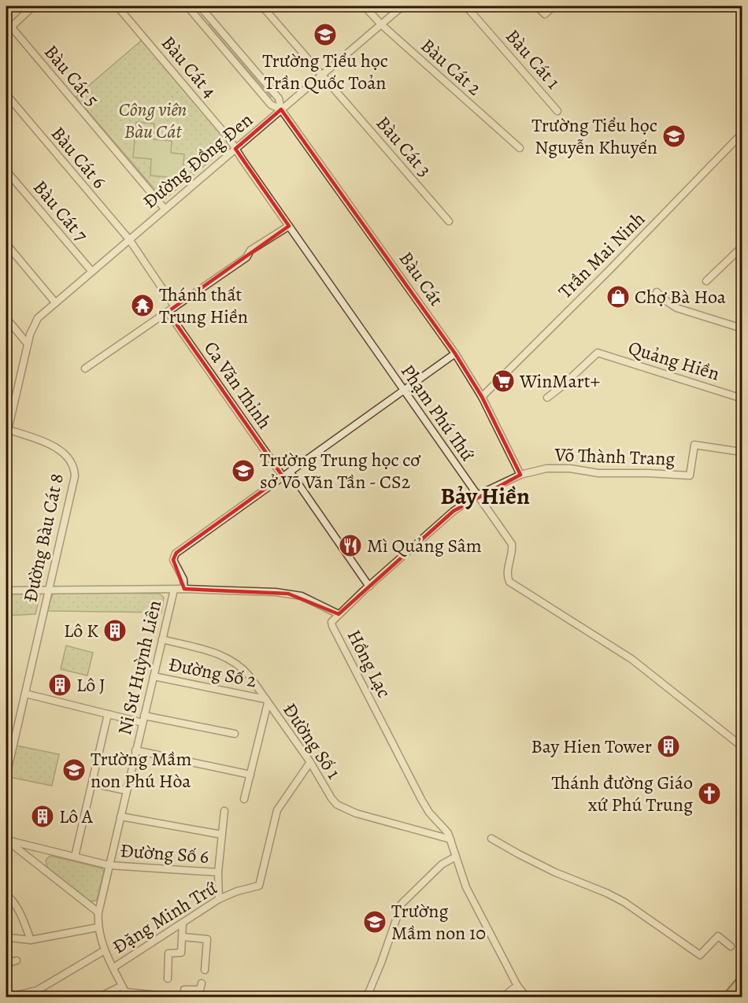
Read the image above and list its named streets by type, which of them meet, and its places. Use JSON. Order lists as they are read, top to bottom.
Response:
{
  "streets": {
    "street": [
      "Bàu Cát 1",
      "Bàu Cát 4",
      "Bàu Cát 2",
      "Bàu Cát 5",
      "Bàu Cát 3",
      "Bàu Cát 6",
      "Đường Đồng Đen",
      "Bàu Cát 7",
      "Trần Mai Ninh",
      "Bàu Cát",
      "Quảng Hiền",
      "Ca Văn Thỉnh",
      "Phạm Phú Thứ",
      "Võ Thành Trang",
      "Đường Bàu Cát 8",
      "Hồng Lạc",
      "Ni Sư Huỳnh Liên",
      "Đường Số 2",
      "Đường Số 1",
      "Đường Số 6",
      "Đặng Minh Trứ"
    ]
  },
  "crossings": [
    ["Bàu Cát 4", "Đường Đồng Đen"],
    ["Bàu Cát 4", "Phạm Phú Thứ"],
    ["Bàu Cát 2", "Đường Đồng Đen"],
    ["Bàu Cát 5", "Đường Đồng Đen"],
    ["Bàu Cát 3", "Đường Đồng Đen"],
    ["Bàu Cát 6", "Đường Đồng Đen"],
    ["Đường Đồng Đen", "Bàu Cát 7"],
    ["Đường Đồng Đen", "Bàu Cát"],
    ["Đường Đồng Đen", "Phạm Phú Thứ"],
    ["Đường Đồng Đen", "Đường Bàu Cát 8"],
    ["Trần Mai Ninh", "Bàu Cát"],
    ["Bàu Cát", "Võ Thành Trang"],
    ["Phạm Phú Thứ", "Võ Thành Trang"],
    ["Võ Thành Trang", "Hồng Lạc"],
    ["Đường Bàu Cát 8", "Hồng Lạc"],
    ["Hồng Lạc", "Ni Sư Huỳnh Liên"],
    ["Hồng Lạc", "Đường Số 1"],
    ["Ni Sư Huỳnh Liên", "Đường Số 2"],
    ["Ni Sư Huỳnh Liên", "Đường Số 1"],
    ["Ni Sư Huỳnh Liên", "Đường Số 6"],
    ["Ni Sư Huỳnh Liên", "Đặng Minh Trứ"],
    ["Đường Số 2", "Đường Số 1"],
    ["Đường Số 1", "Đặng Minh Trứ"]
  ],
  "districts": ["Bảy Hiền"],
  "parks": ["Công viên Bàu Cát"],
  "places": {
    "school or university": [
      "Trường Tiểu học Trần Quốc Toản",
      "Trường Tiểu học Nguyễn Khuyến",
      "Trường Trung học cơ sở Võ Văn Tần - CS2",
      "Trường Mầm non Phú Hòa",
      "Trường Mầm non 10"
    ],
    "shop": ["Chợ Bà Hoa"],
    "temple": ["Thánh thất Trung Hiền"],
    "supermarket": ["WinMart+"],
    "restaurant": ["Mì Quảng Sâm"],
    "building": [
      "Lô K",
      "Lô J",
      "Bay Hien Tower",
      "Lô A"
    ],
    "church": ["Thánh đường Giáo xứ Phú Trung"]
  }
}
